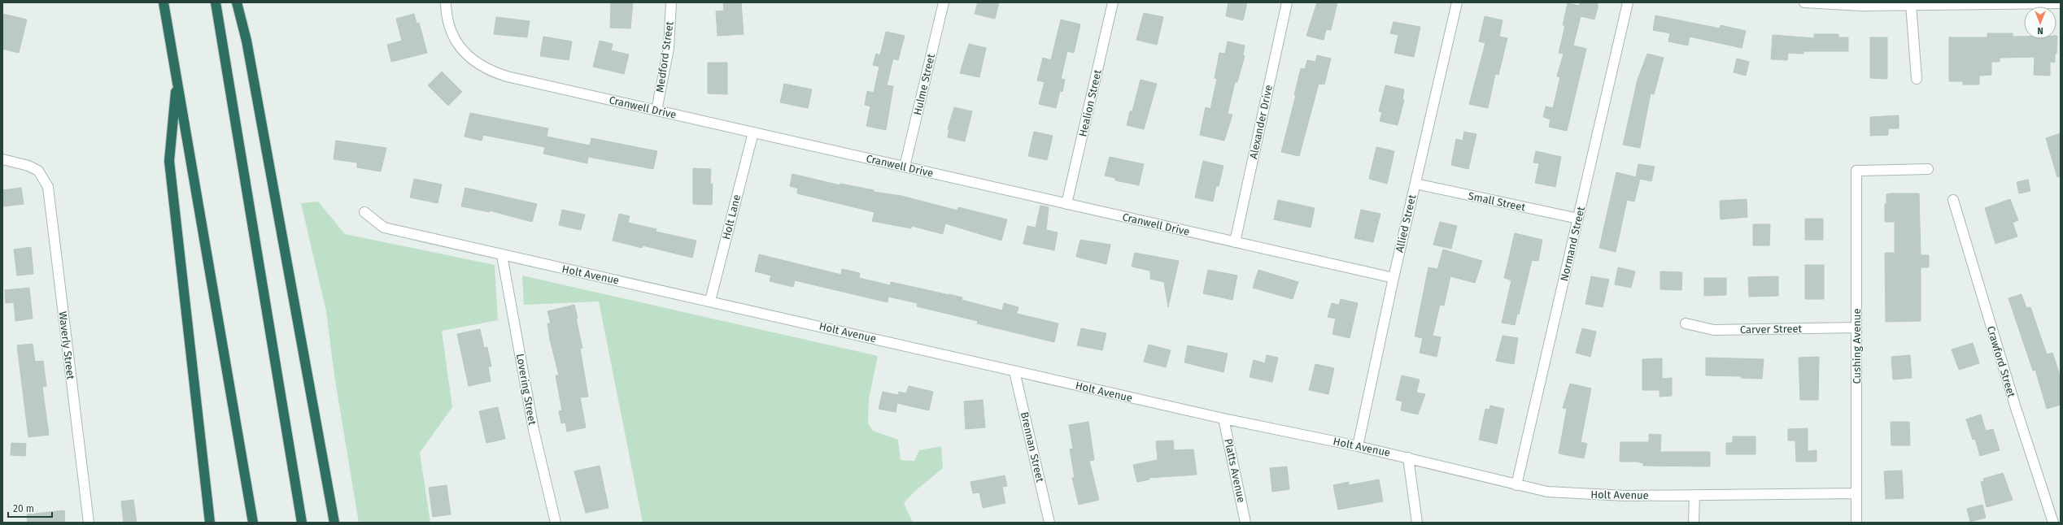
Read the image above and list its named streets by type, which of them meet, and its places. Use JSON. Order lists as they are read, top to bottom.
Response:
{
  "streets": {
    "street": [
      "Medford Street",
      "Hulme Street",
      "Healion Street",
      "Cranwell Drive",
      "Alexander Drive",
      "Small Street",
      "Holt Lane",
      "Allied Street",
      "Normand Street",
      "Holt Avenue",
      "Carver Street",
      "Waverly Street",
      "Cushing Avenue",
      "Crawford Street",
      "Lovering Street",
      "Brennan Street",
      "Platts Avenue"
    ]
  },
  "crossings": [
    ["Medford Street", "Cranwell Drive"],
    ["Hulme Street", "Cranwell Drive"],
    ["Healion Street", "Cranwell Drive"],
    ["Cranwell Drive", "Alexander Drive"],
    ["Cranwell Drive", "Holt Lane"],
    ["Cranwell Drive", "Allied Street"],
    ["Small Street", "Allied Street"],
    ["Small Street", "Normand Street"],
    ["Holt Lane", "Holt Avenue"],
    ["Allied Street", "Holt Avenue"],
    ["Normand Street", "Holt Avenue"],
    ["Holt Avenue", "Cushing Avenue"],
    ["Holt Avenue", "Lovering Street"],
    ["Holt Avenue", "Brennan Street"],
    ["Holt Avenue", "Platts Avenue"],
    ["Carver Street", "Cushing Avenue"]
  ],
  "scale_bar": "20 m",
  "north": "bottom"
}
